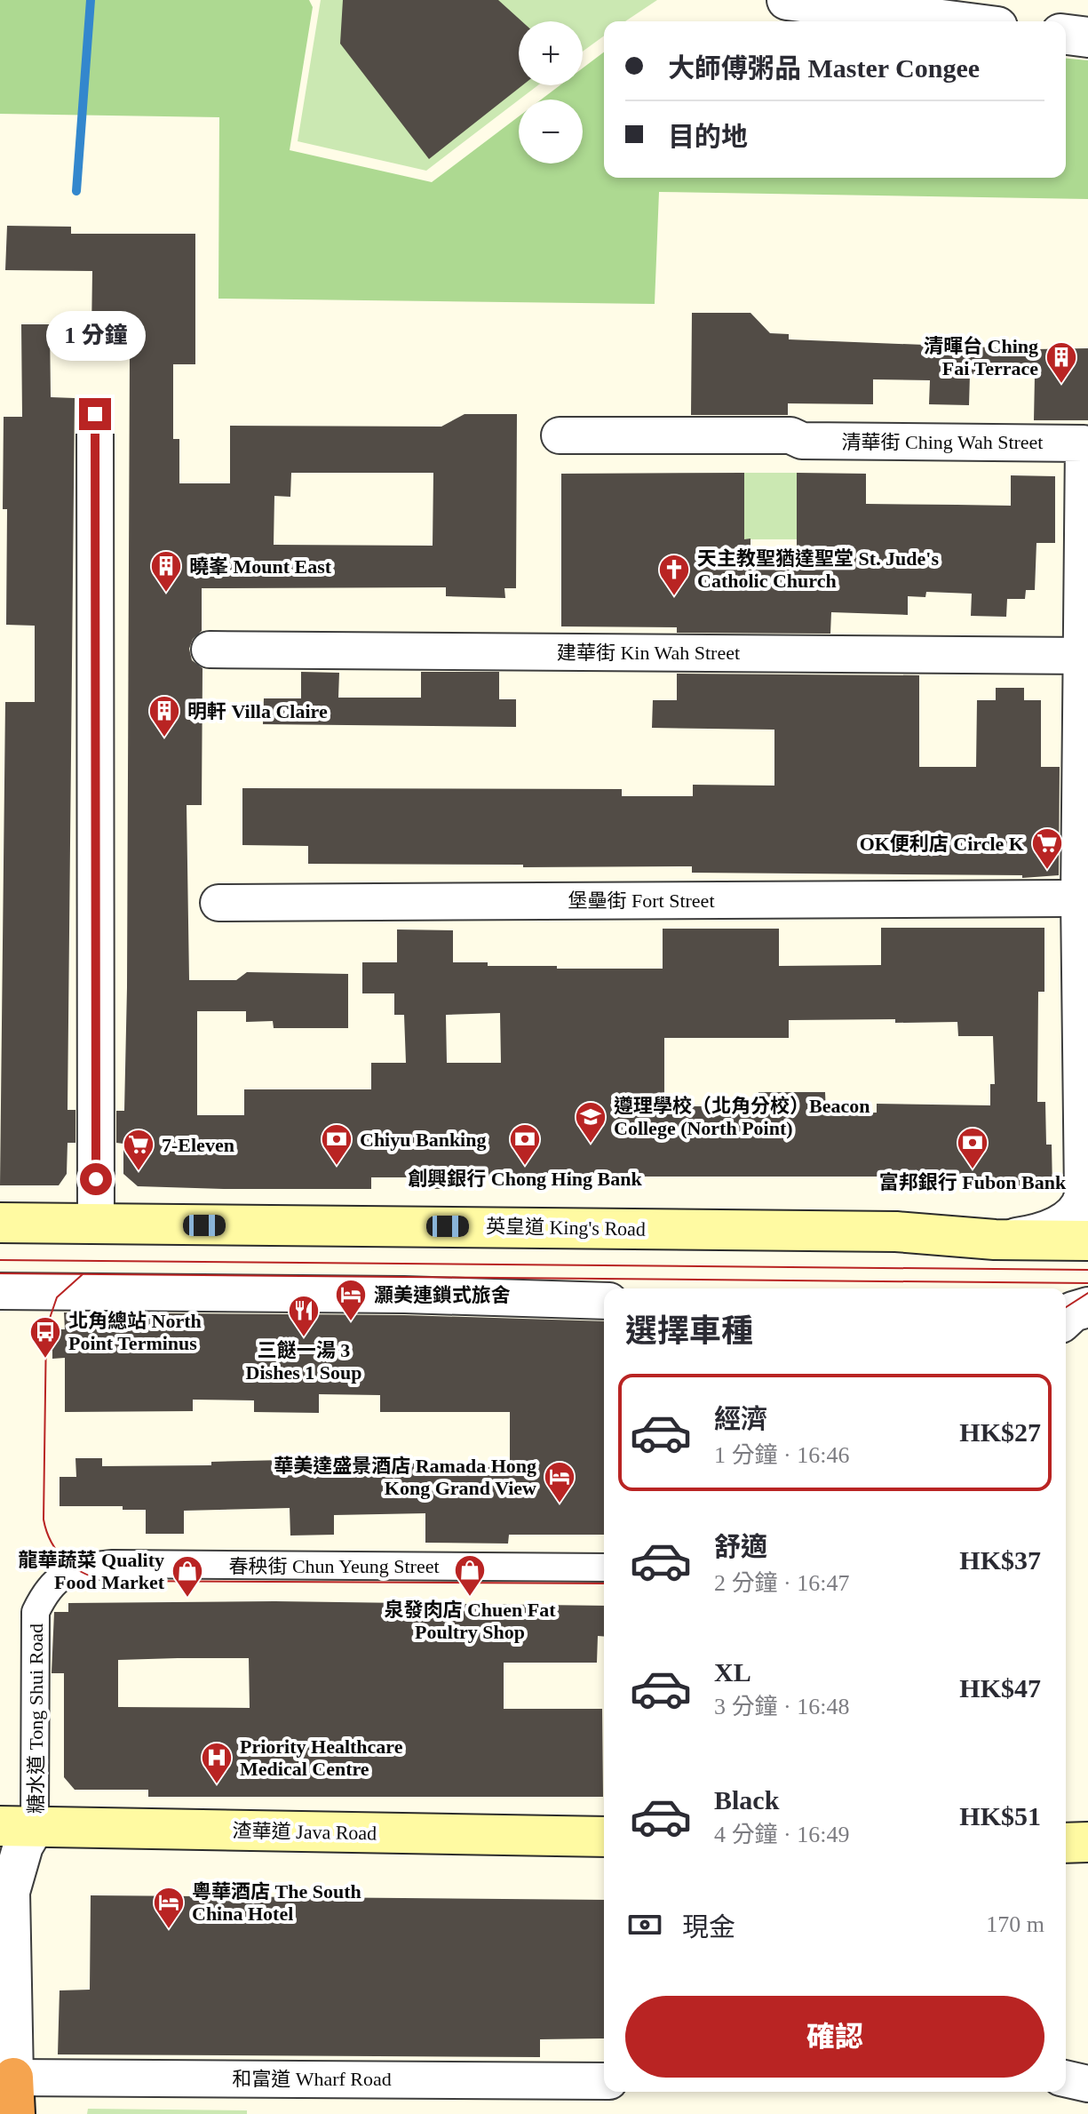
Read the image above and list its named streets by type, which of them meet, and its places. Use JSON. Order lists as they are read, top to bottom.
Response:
{
  "streets": {
    "main road": ["英皇道 King's Road", "渣華道 Java Road"],
    "street": [
      "清華街 Ching Wah Street",
      "建華街 Kin Wah Street",
      "堡壘街 Fort Street",
      "春秧街 Chun Yeung Street",
      "糖水道 Tong Shui Road",
      "和富道 Wharf Road"
    ]
  },
  "crossings": [
    ["清華街 Ching Wah Street", "建華街 Kin Wah Street"],
    ["春秧街 Chun Yeung Street", "糖水道 Tong Shui Road"],
    ["糖水道 Tong Shui Road", "渣華道 Java Road"],
    ["糖水道 Tong Shui Road", "和富道 Wharf Road"]
  ],
  "places": {
    "building": ["清暉台 Ching Fai Terrace", "曉峯 Mount East", "明軒 Villa Claire"],
    "church": ["天主教聖猶達聖堂 St. Jude's Catholic Church"],
    "supermarket": ["OK便利店 Circle K", "7-Eleven"],
    "school or university": ["遵理學校（北角分校）Beacon College (North Point)"],
    "bank": ["Chiyu Banking", "創興銀行 Chong Hing Bank", "富邦銀行 Fubon Bank"],
    "hotel": ["灝美連鎖式旅舍", "華美達盛景酒店 Ramada Hong Kong Grand View", "粵華酒店 The South China Hotel"],
    "restaurant": ["三餸一湯 3 Dishes 1 Soup"],
    "bus stop": ["北角總站 North Point Terminus"],
    "shop": ["泉發肉店 Chuen Fat Poultry Shop", "龍華蔬菜 Quality Food Market"],
    "hospital": ["Priority Healthcare Medical Centre"]
  },
  "page": {
    "map_buttons": ["+", "−"],
    "banner": ["大師傅粥品 Master Congee", "目的地"],
    "bubble": "1 分鐘",
    "heading": "選擇車種",
    "list": [
      {
        "name": "經濟",
        "note": "1 分鐘 · 16:46",
        "value": "HK$27"
      },
      {
        "name": "舒適",
        "note": "2 分鐘 · 16:47",
        "value": "HK$37"
      },
      {
        "name": "XL",
        "note": "3 分鐘 · 16:48",
        "value": "HK$47"
      },
      {
        "name": "Black",
        "note": "4 分鐘 · 16:49",
        "value": "HK$51"
      }
    ],
    "pay": ["現金", "170 m"],
    "buttons": "確認"
  }
}
